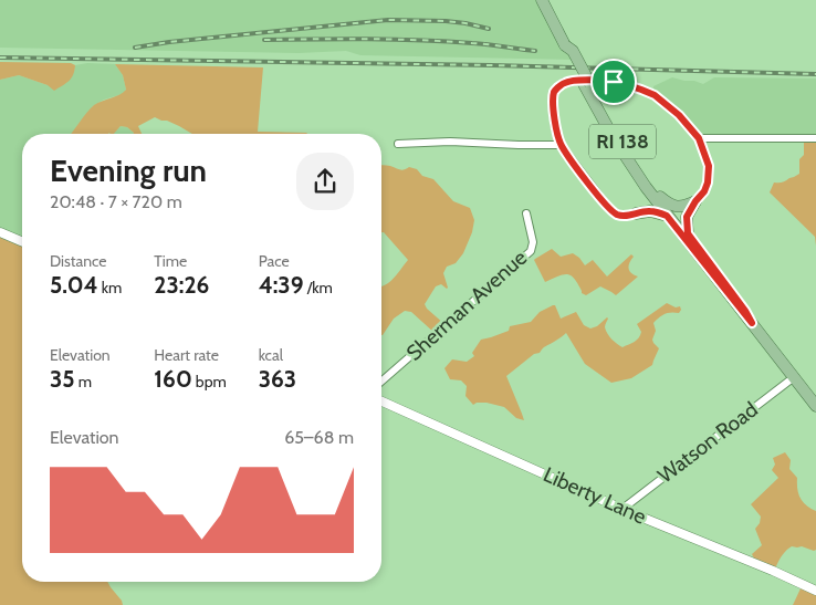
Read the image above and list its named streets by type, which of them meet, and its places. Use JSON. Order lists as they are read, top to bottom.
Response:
{
  "streets": {
    "main road": ["RI 138"],
    "street": ["Sherman Avenue", "Watson Road", "Liberty Lane"]
  },
  "crossings": [
    ["RI 138", "Watson Road"],
    ["Watson Road", "Liberty Lane"]
  ],
  "page": {
    "heading": ["Evening run", "20:48 · 7 × 720 m"],
    "stats": [
      ["Distance", "5.04 km"],
      ["Time", "23:26"],
      ["Pace", "4:39 /km"],
      ["Elevation", "35 m"],
      ["Heart rate", "160 bpm"],
      ["kcal", "363"]
    ],
    "chart": ["Elevation", "65–68 m"]
  }
}
